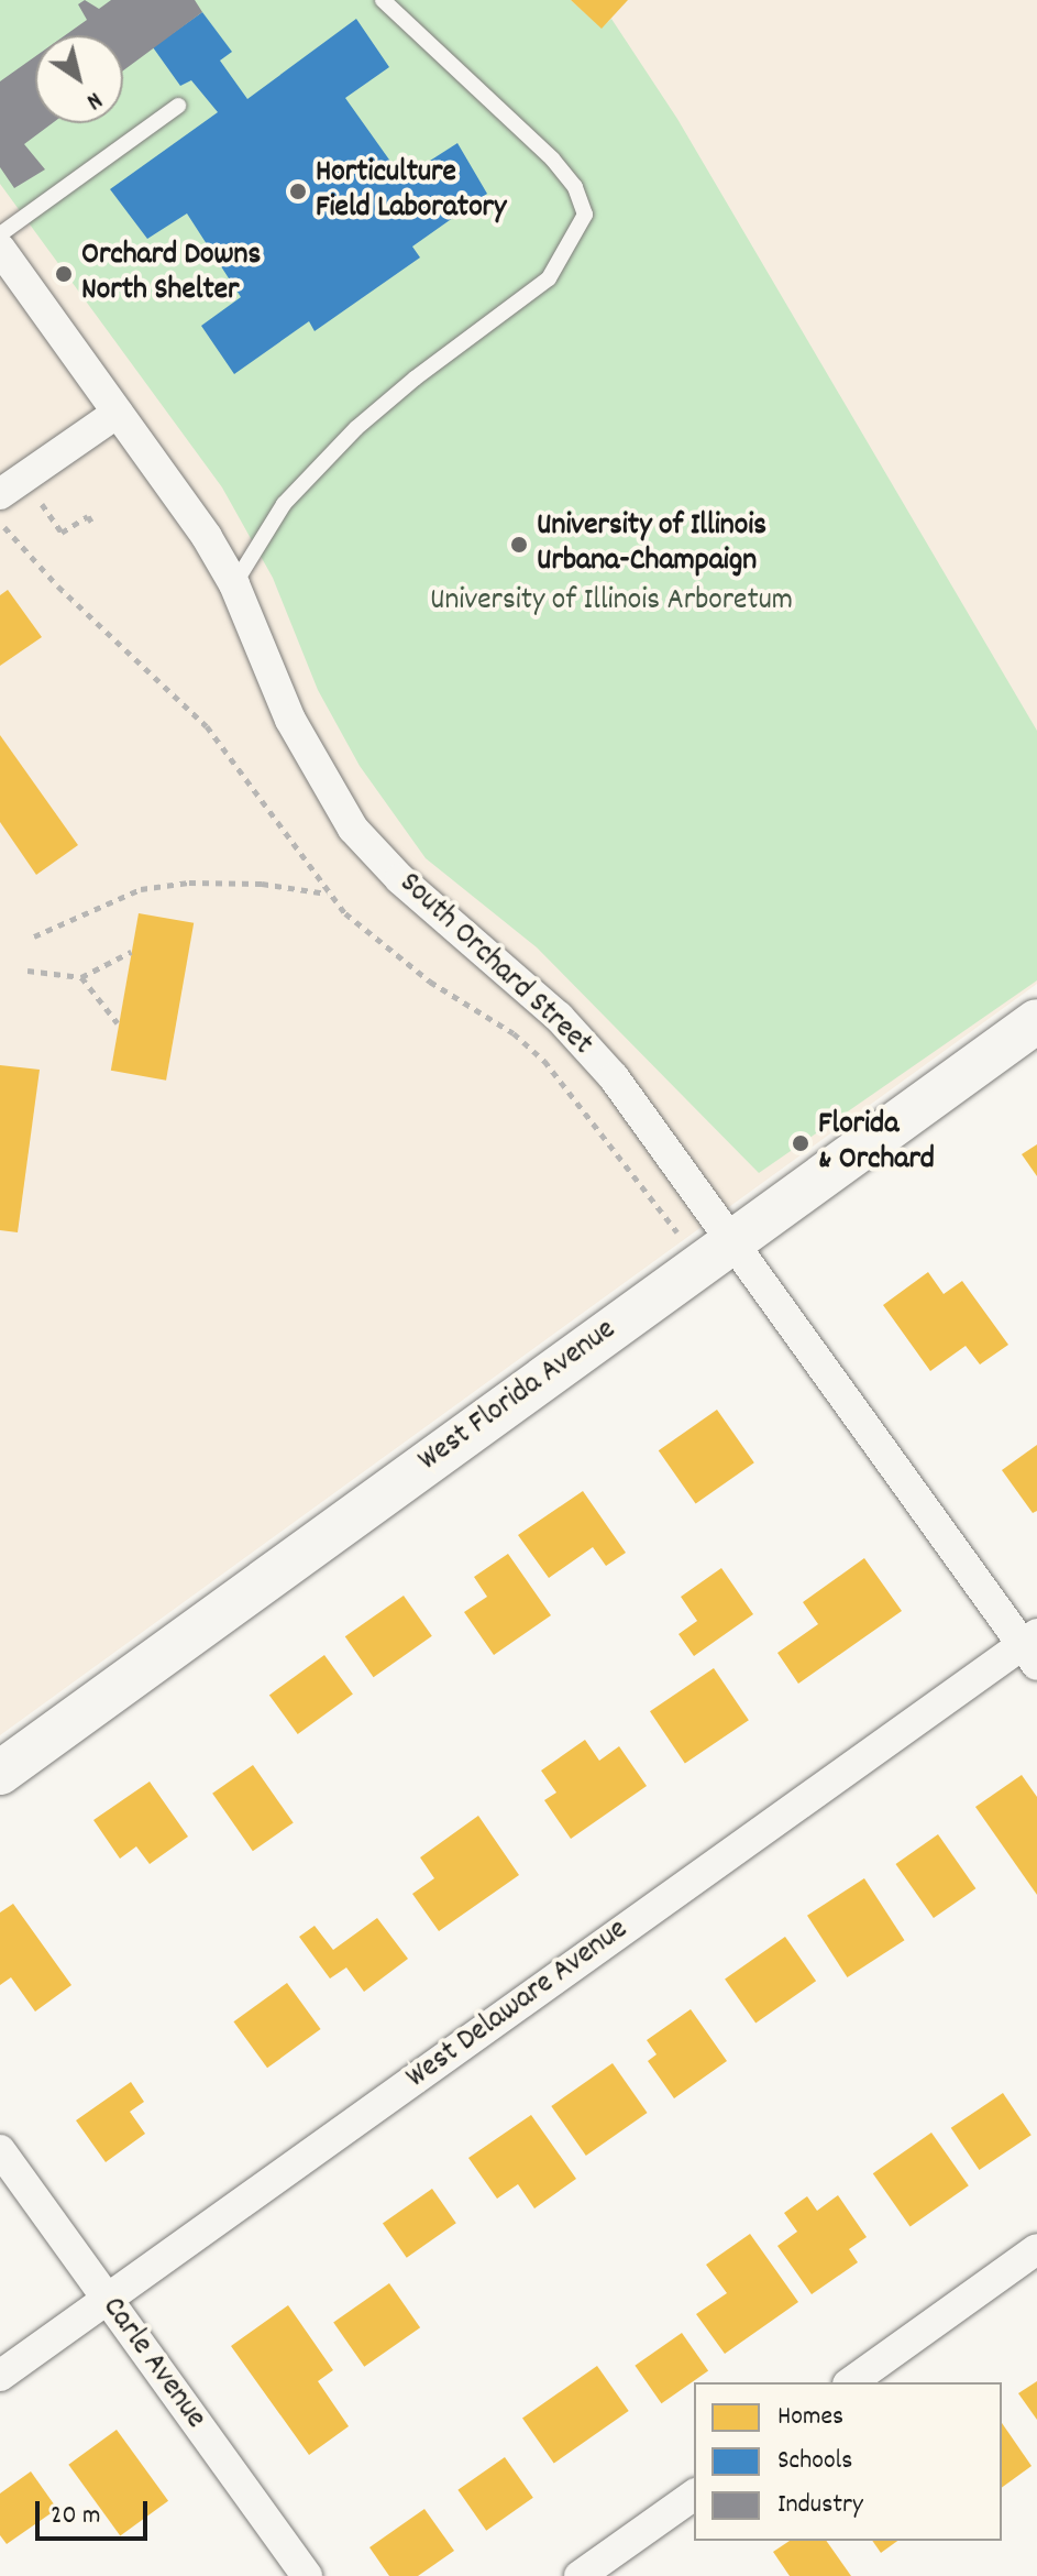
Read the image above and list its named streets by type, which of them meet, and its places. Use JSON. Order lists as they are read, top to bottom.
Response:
{
  "streets": {
    "main road": ["West Florida Avenue"],
    "street": ["South Orchard Street", "West Delaware Avenue", "Carle Avenue"]
  },
  "crossings": [
    ["South Orchard Street", "West Florida Avenue"],
    ["South Orchard Street", "West Delaware Avenue"],
    ["West Delaware Avenue", "Carle Avenue"]
  ],
  "parks": ["University of Illinois Arboretum"],
  "places": [
    "Horticulture Field Laboratory",
    "Orchard Downs North Shelter",
    "University of Illinois Urbana-Champaign",
    "Florida & Orchard"
  ],
  "legend": ["Homes", "Schools", "Industry"],
  "scale_bar": "20 m",
  "north": "bottom right"
}
